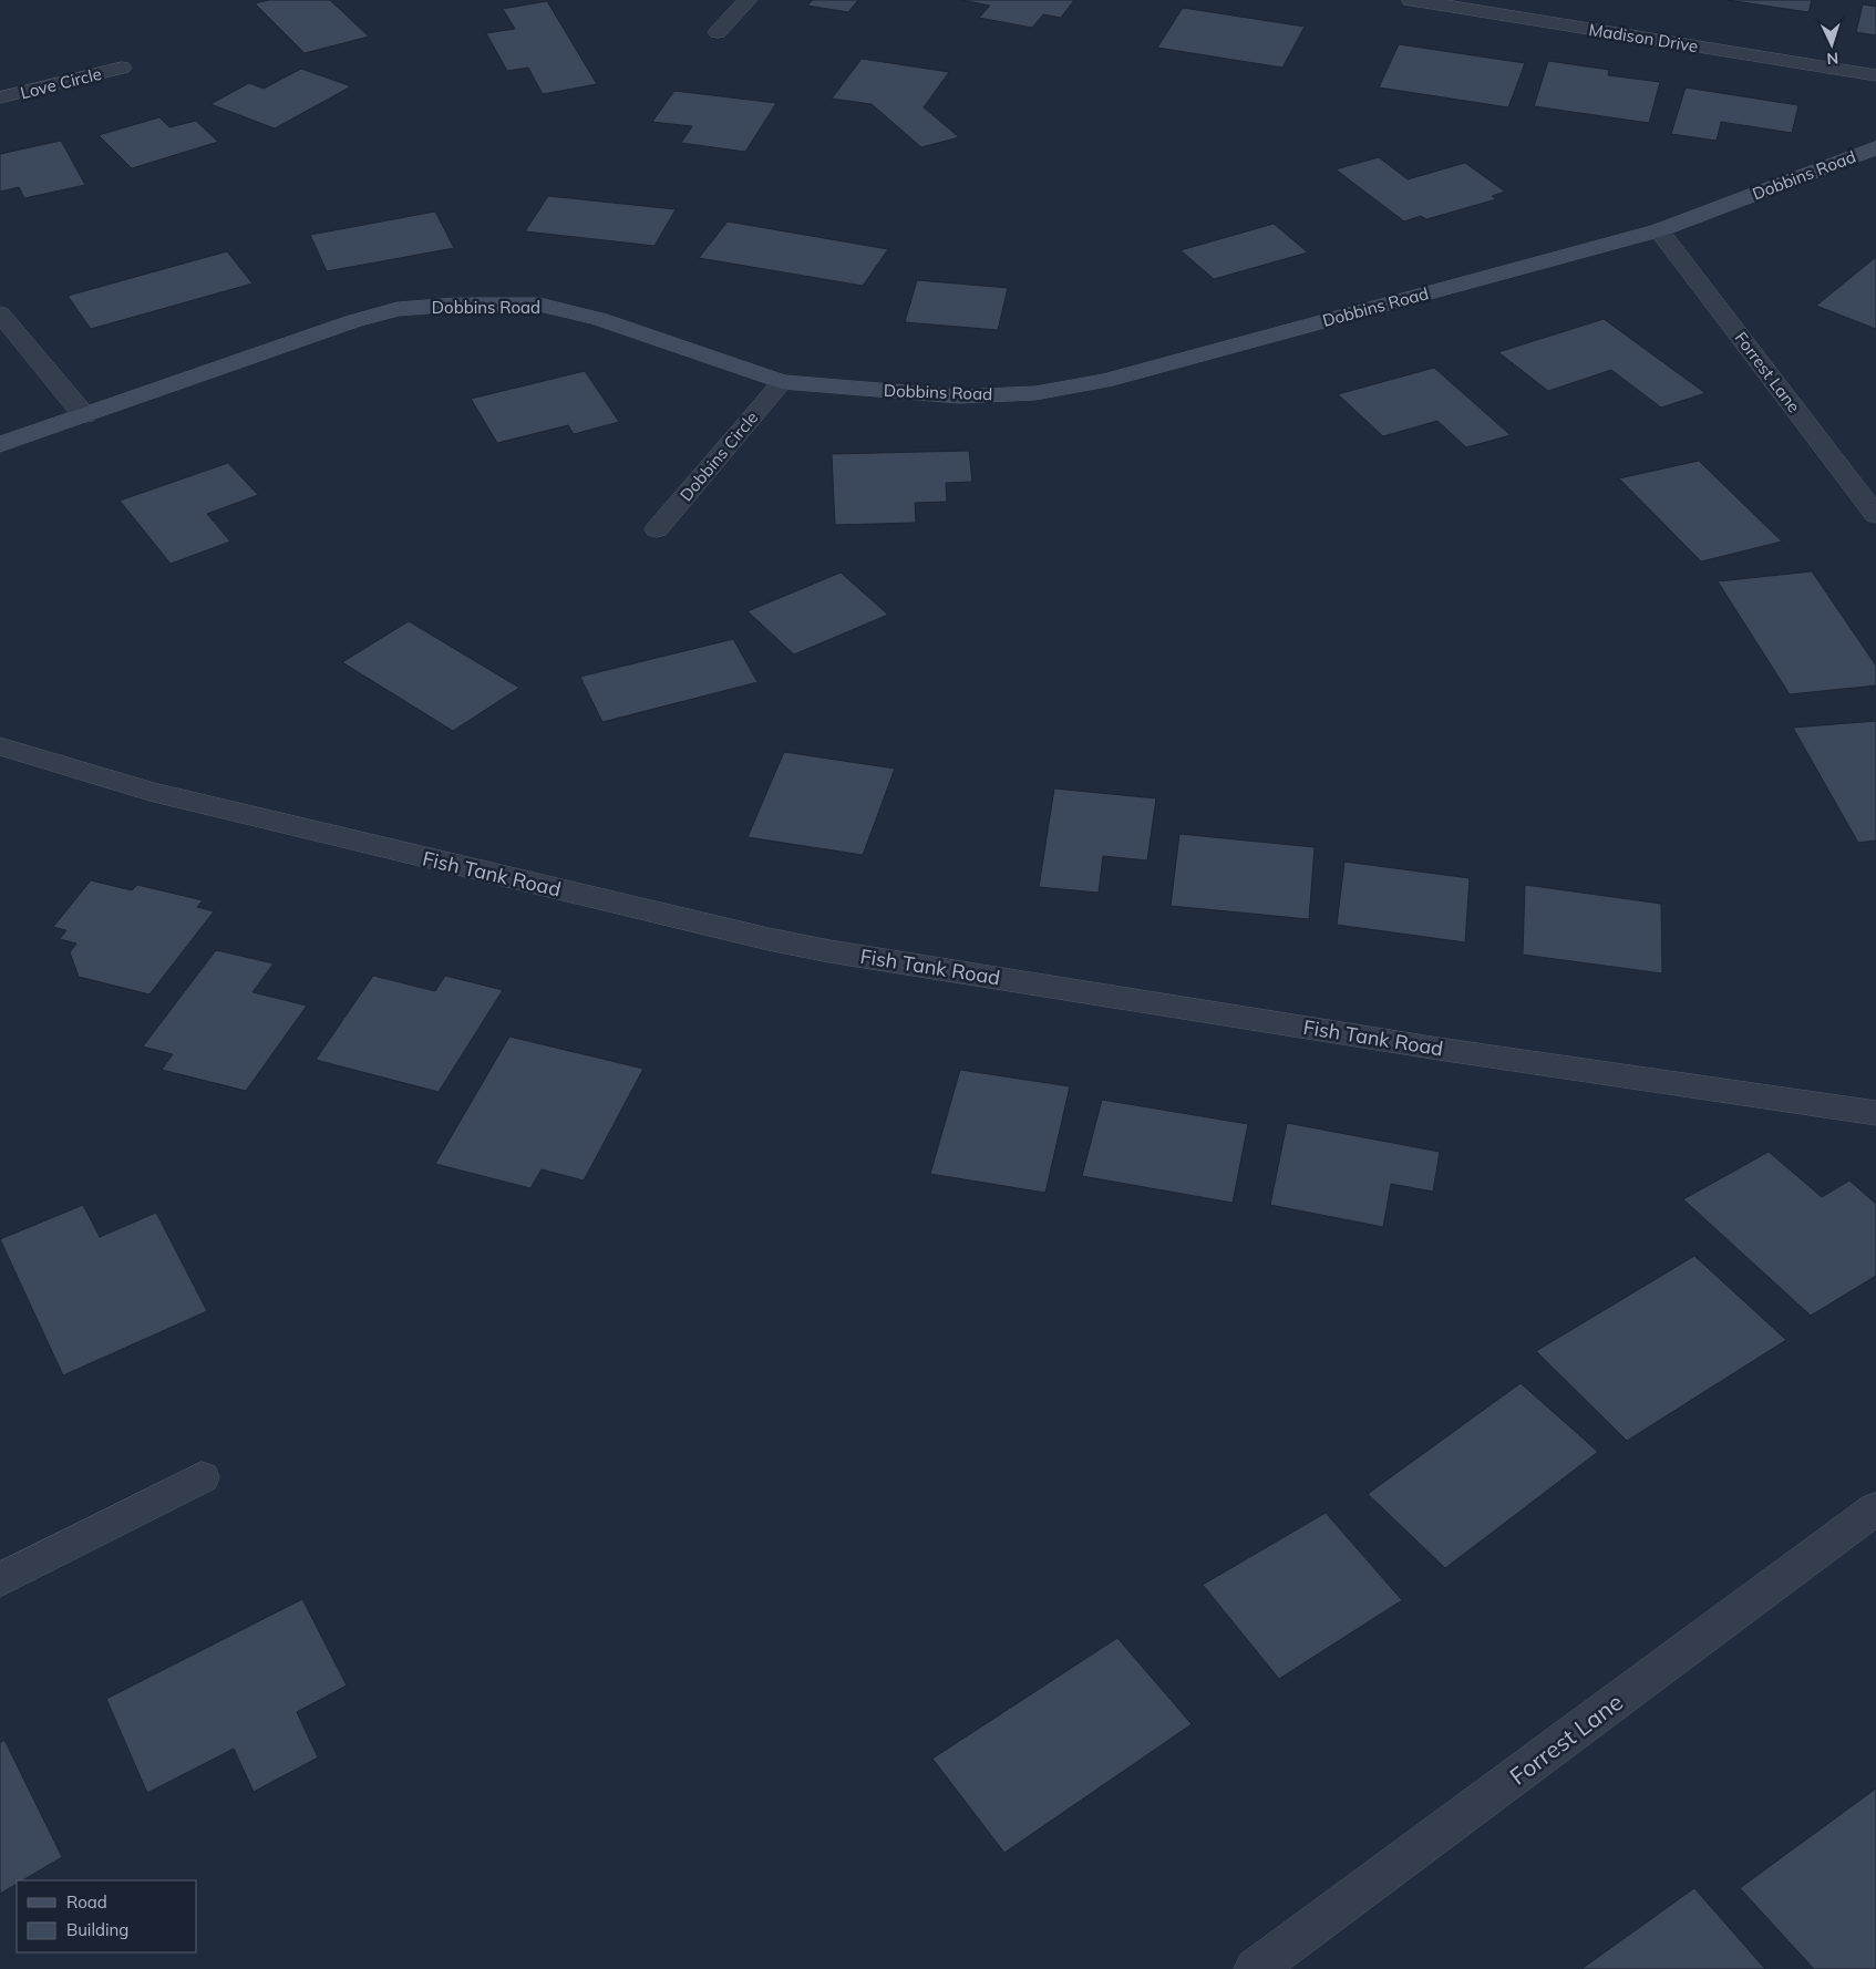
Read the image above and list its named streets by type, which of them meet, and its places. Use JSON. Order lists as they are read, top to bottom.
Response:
{
  "streets": {
    "street": [
      "Madison Drive",
      "Love Circle",
      "Dobbins Road",
      "Forrest Lane",
      "Dobbins Circle",
      "Fish Tank Road"
    ]
  },
  "crossings": [
    ["Dobbins Road", "Forrest Lane"],
    ["Dobbins Road", "Dobbins Circle"]
  ],
  "legend": ["Road", "Building"],
  "north": "bottom"
}
